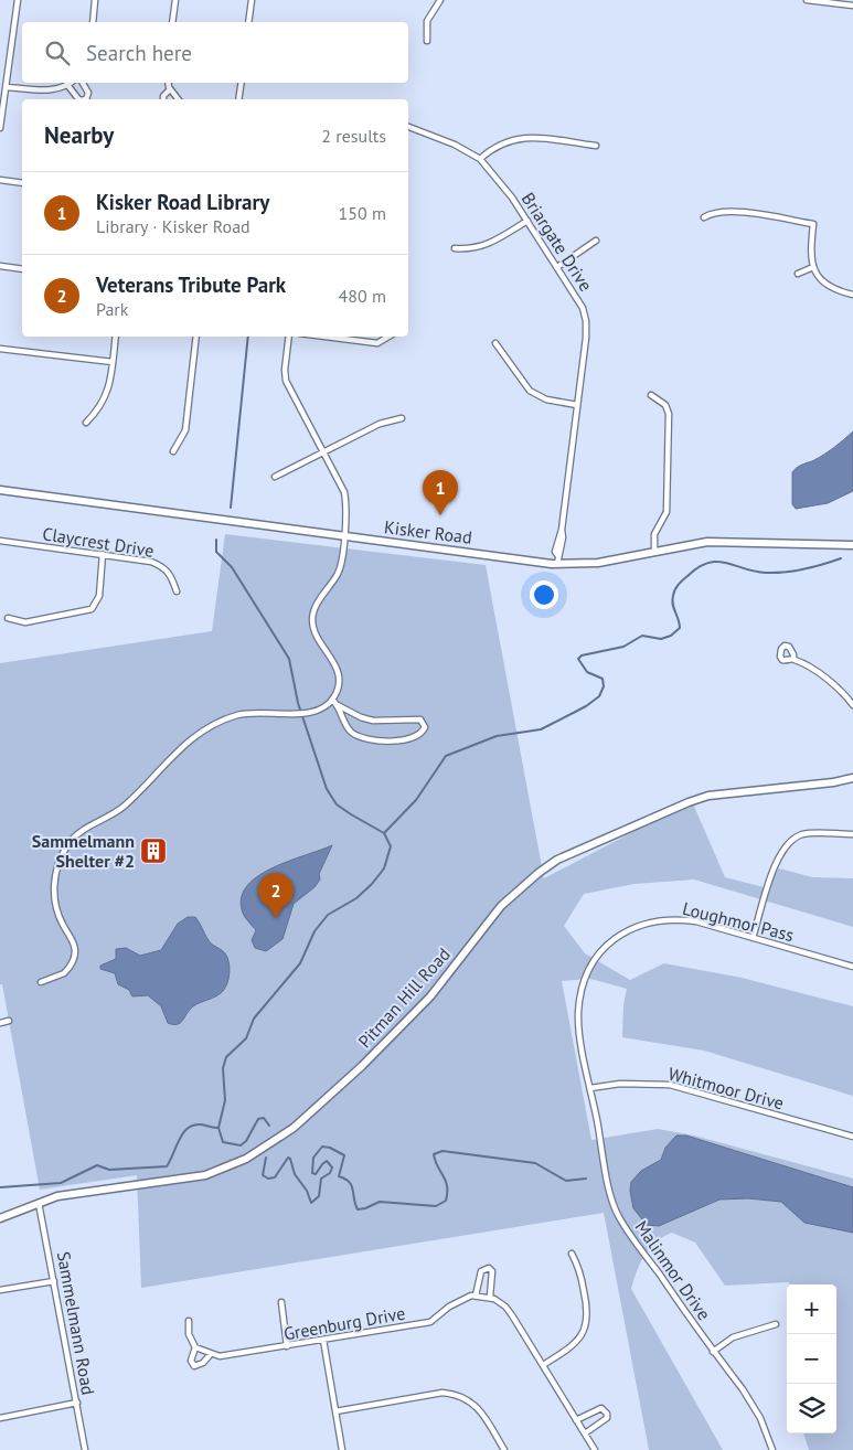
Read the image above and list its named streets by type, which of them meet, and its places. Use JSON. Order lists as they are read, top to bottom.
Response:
{
  "streets": {
    "main road": ["Kisker Road", "Pitman Hill Road"],
    "street": [
      "Briargate Drive",
      "Claycrest Drive",
      "Loughmor Pass",
      "Whitmoor Drive",
      "Malinmor Drive",
      "Sammelmann Road",
      "Greenburg Drive"
    ]
  },
  "crossings": [
    ["Briargate Drive", "Kisker Road"],
    ["Loughmor Pass", "Whitmoor Drive"],
    ["Loughmor Pass", "Malinmor Drive"],
    ["Pitman Hill Road", "Sammelmann Road"],
    ["Whitmoor Drive", "Malinmor Drive"]
  ],
  "places": {
    "building": ["Sammelmann Shelter #2"]
  },
  "page": {
    "search": "Search here",
    "heading": ["Nearby", "2 results"],
    "list": [
      {
        "mark": "1",
        "name": "Kisker Road Library",
        "note": "Library · Kisker Road",
        "value": "150 m"
      },
      {
        "mark": "2",
        "name": "Veterans Tribute Park",
        "note": "Park",
        "value": "480 m"
      }
    ],
    "pins": ["1", "2"],
    "map_buttons": ["+", "−"]
  }
}
